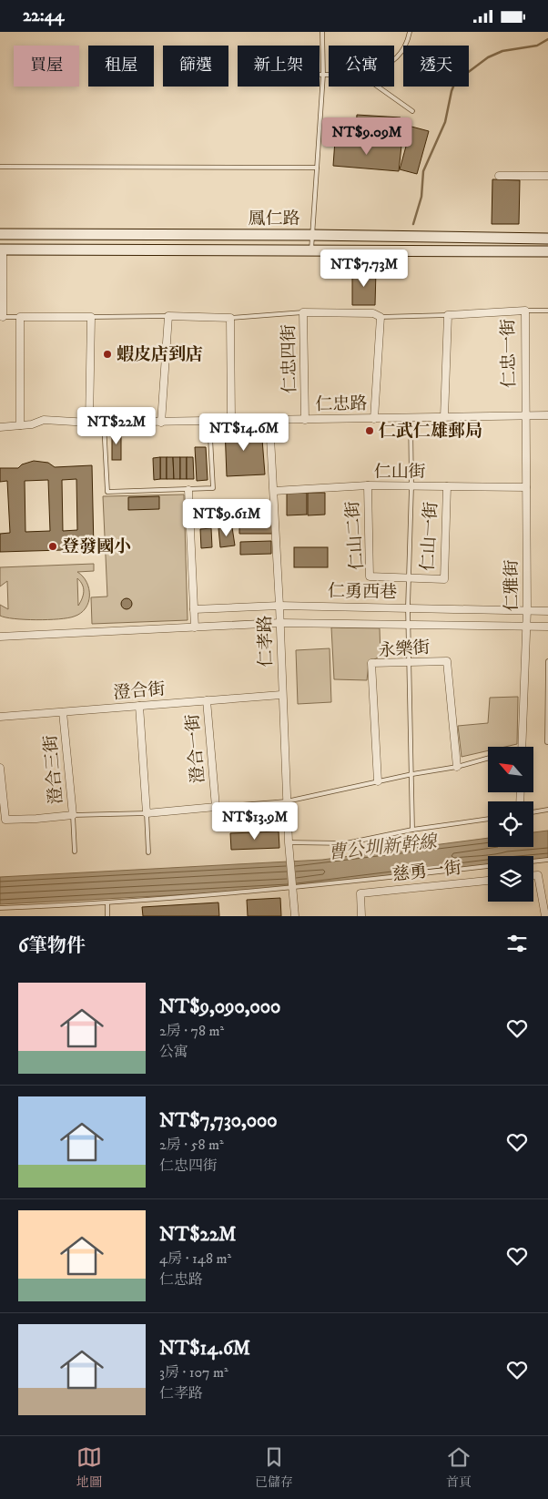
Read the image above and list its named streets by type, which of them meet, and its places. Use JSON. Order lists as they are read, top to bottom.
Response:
{
  "streets": {
    "main road": ["鳳仁路"],
    "street": [
      "仁忠一街",
      "仁忠四街",
      "仁忠路",
      "仁山街",
      "仁山二街",
      "仁山一街",
      "仁雅街",
      "仁勇西巷",
      "仁孝路",
      "永樂街",
      "澄合街",
      "澄合一街",
      "澄合三街",
      "慈勇一街"
    ]
  },
  "crossings": [
    ["仁忠一街", "仁忠路"],
    ["仁忠一街", "仁雅街"],
    ["仁忠四街", "仁忠路"],
    ["仁忠路", "仁雅街"],
    ["仁忠路", "仁孝路"],
    ["仁山街", "仁山二街"],
    ["仁山街", "仁山一街"],
    ["仁山街", "仁雅街"],
    ["仁山街", "仁孝路"],
    ["仁山二街", "仁山一街"],
    ["仁雅街", "仁勇西巷"],
    ["仁勇西巷", "仁孝路"],
    ["仁孝路", "澄合街"],
    ["澄合街", "澄合一街"],
    ["澄合街", "澄合三街"]
  ],
  "water": ["曹公圳新幹線"],
  "places": ["蝦皮店到店", "仁武仁雄郵局", "登發國小"],
  "north": "top left",
  "page": {
    "status": "22:44",
    "chip": [
      "買屋",
      "租屋",
      "篩選",
      "新上架",
      "公寓",
      "透天"
    ],
    "price": [
      "NT$9.09M",
      "NT$7.73M",
      "NT$22M",
      "NT$14.6M",
      "NT$9.61M",
      "NT$13.9M"
    ],
    "heading": "6筆物件",
    "list": [
      {
        "name": "NT$9,090,000",
        "note": "2房 · 78 m² · 公寓"
      },
      {
        "name": "NT$7,730,000",
        "note": "2房 · 58 m² · 仁忠四街"
      },
      {
        "name": "NT$22M",
        "note": "4房 · 148 m² · 仁忠路"
      },
      {
        "name": "NT$14.6M",
        "note": "3房 · 107 m² · 仁孝路"
      }
    ],
    "tabs": ["地圖", "已儲存", "首頁"]
  }
}
